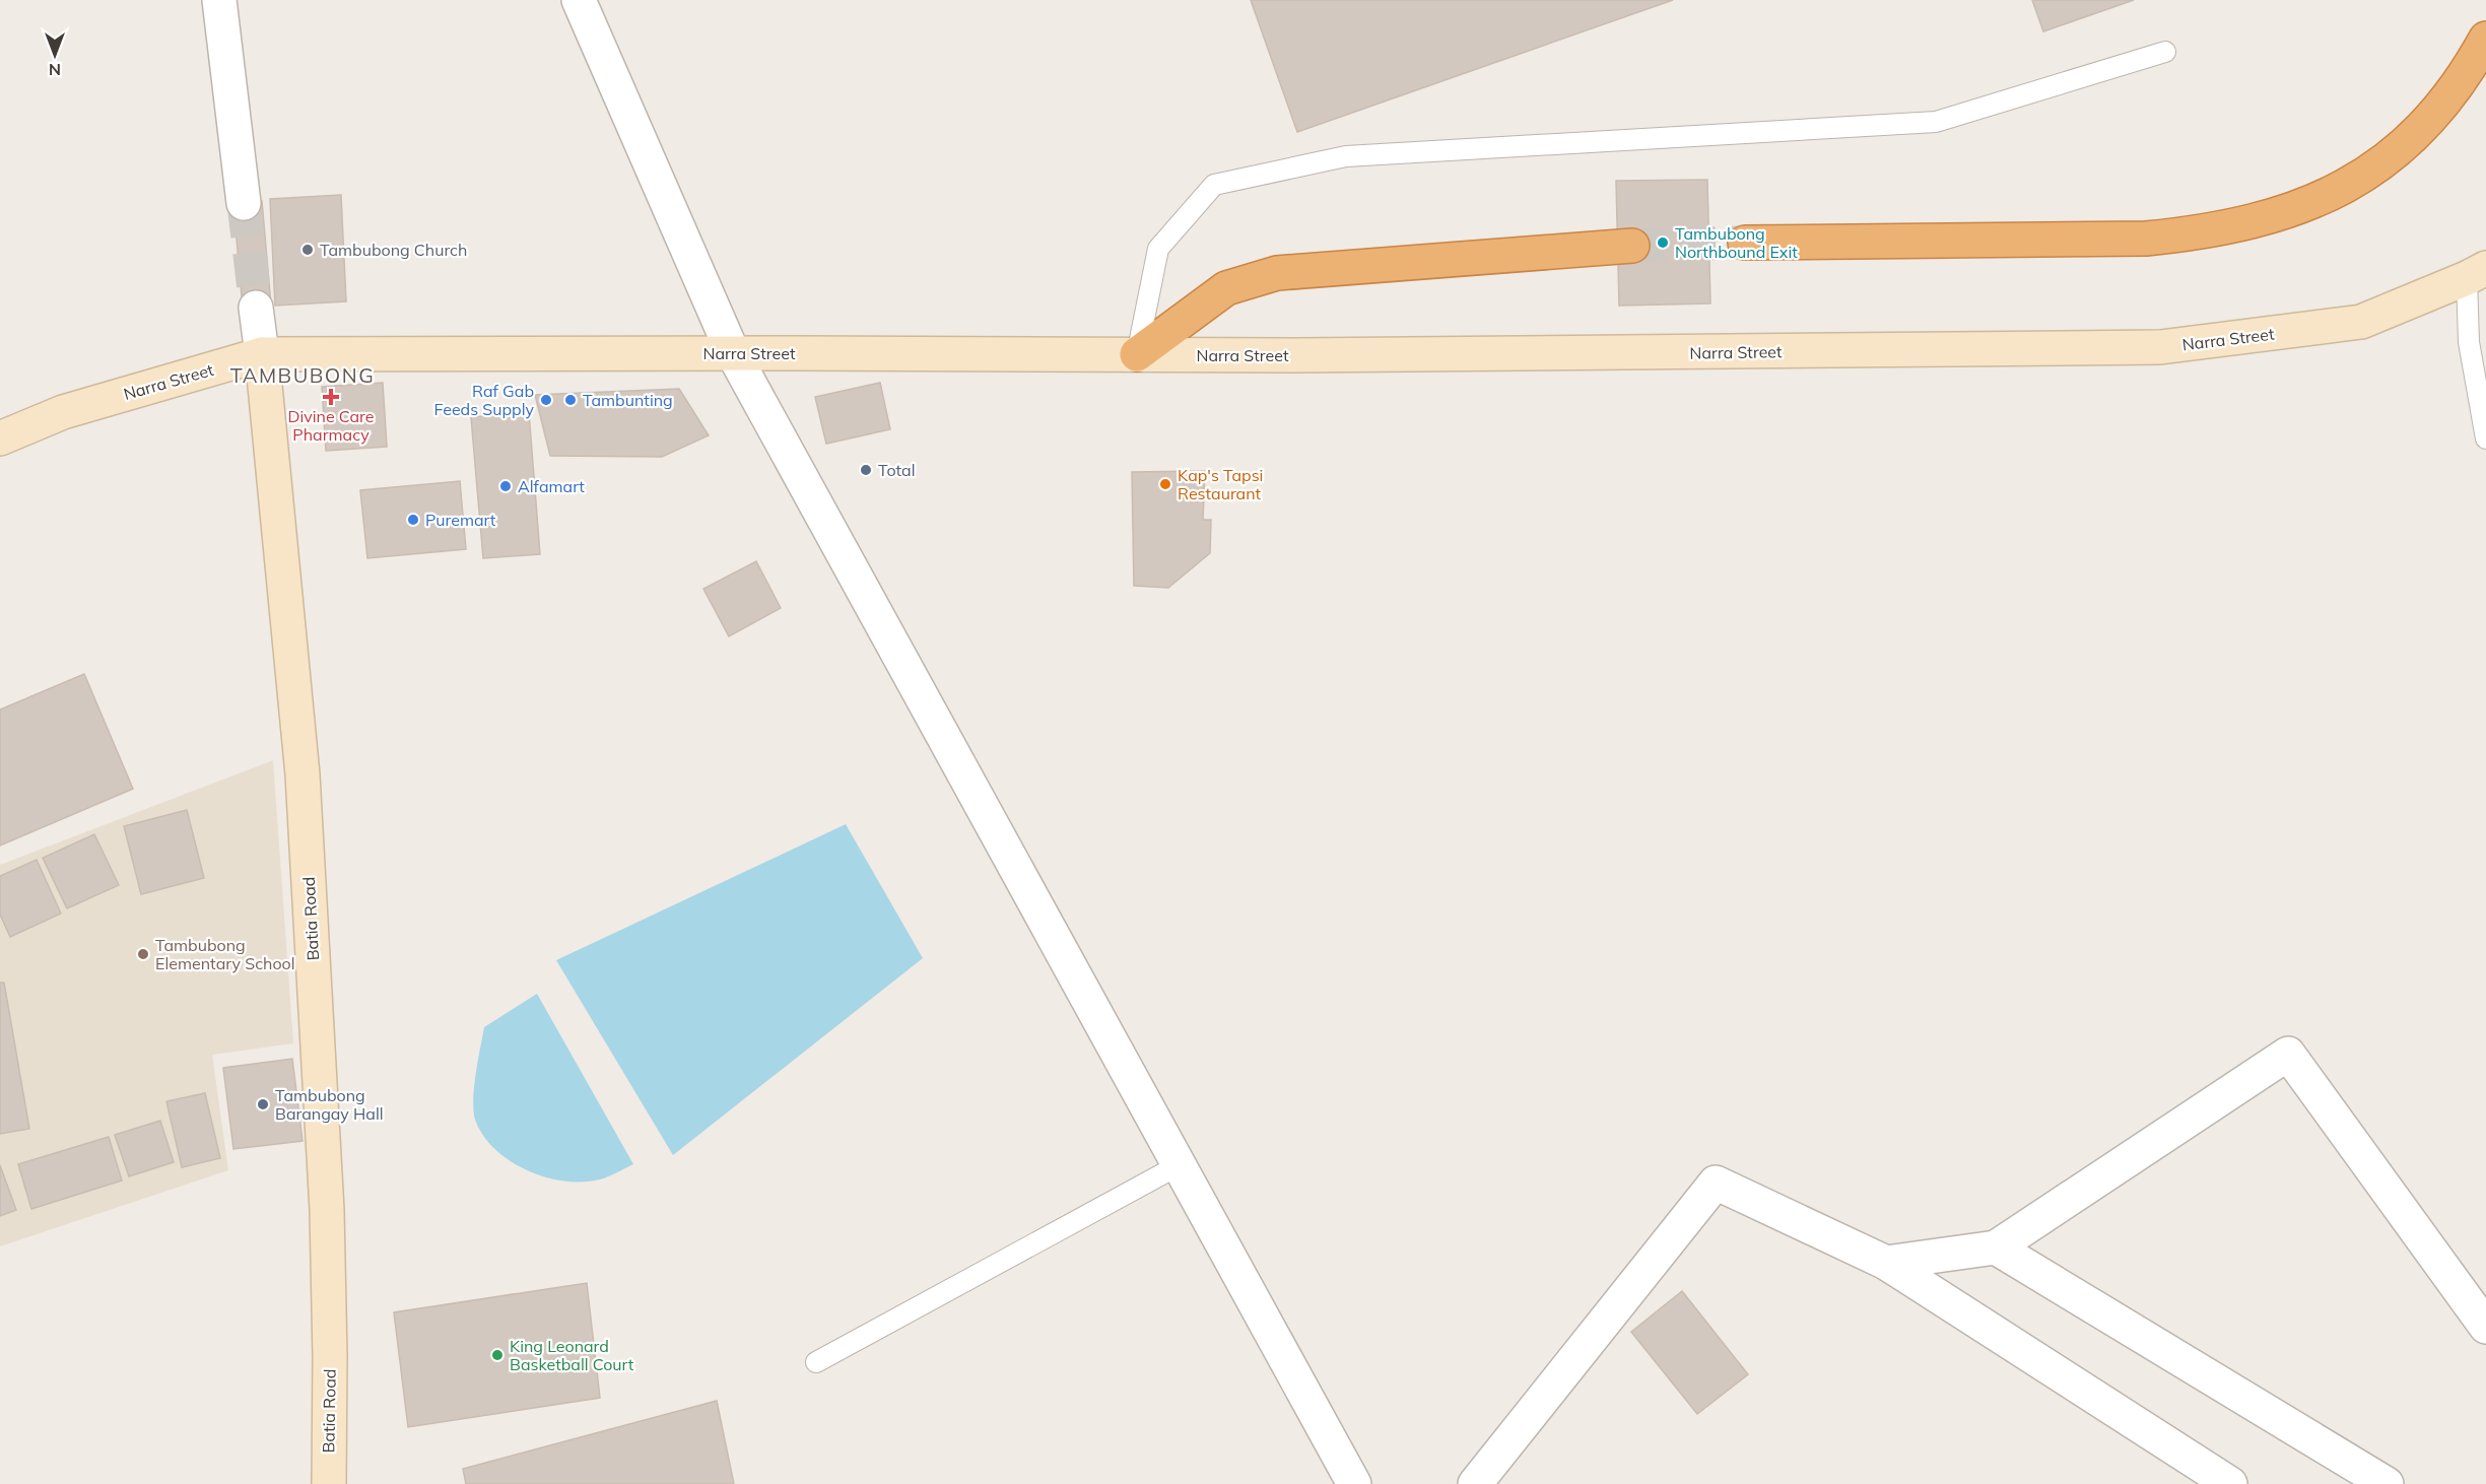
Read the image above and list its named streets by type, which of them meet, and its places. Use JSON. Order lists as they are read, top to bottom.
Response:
{
  "streets": {
    "main road": ["Narra Street", "Batia Road"]
  },
  "crossings": [
    ["Narra Street", "Batia Road"]
  ],
  "districts": ["TAMBUBONG"],
  "places": {
    "other": [
      "Tambubong Northbound Exit",
      "Tambubong Church",
      "Raf Gab Feeds Supply",
      "Tambunting",
      "Total",
      "Kap's Tapsi Restaurant",
      "Alfamart",
      "Puremart",
      "Tambubong Elementary School",
      "Tambubong Barangay Hall",
      "King Leonard Basketball Court"
    ],
    "health": ["Divine Care Pharmacy"]
  },
  "north": "bottom"
}
